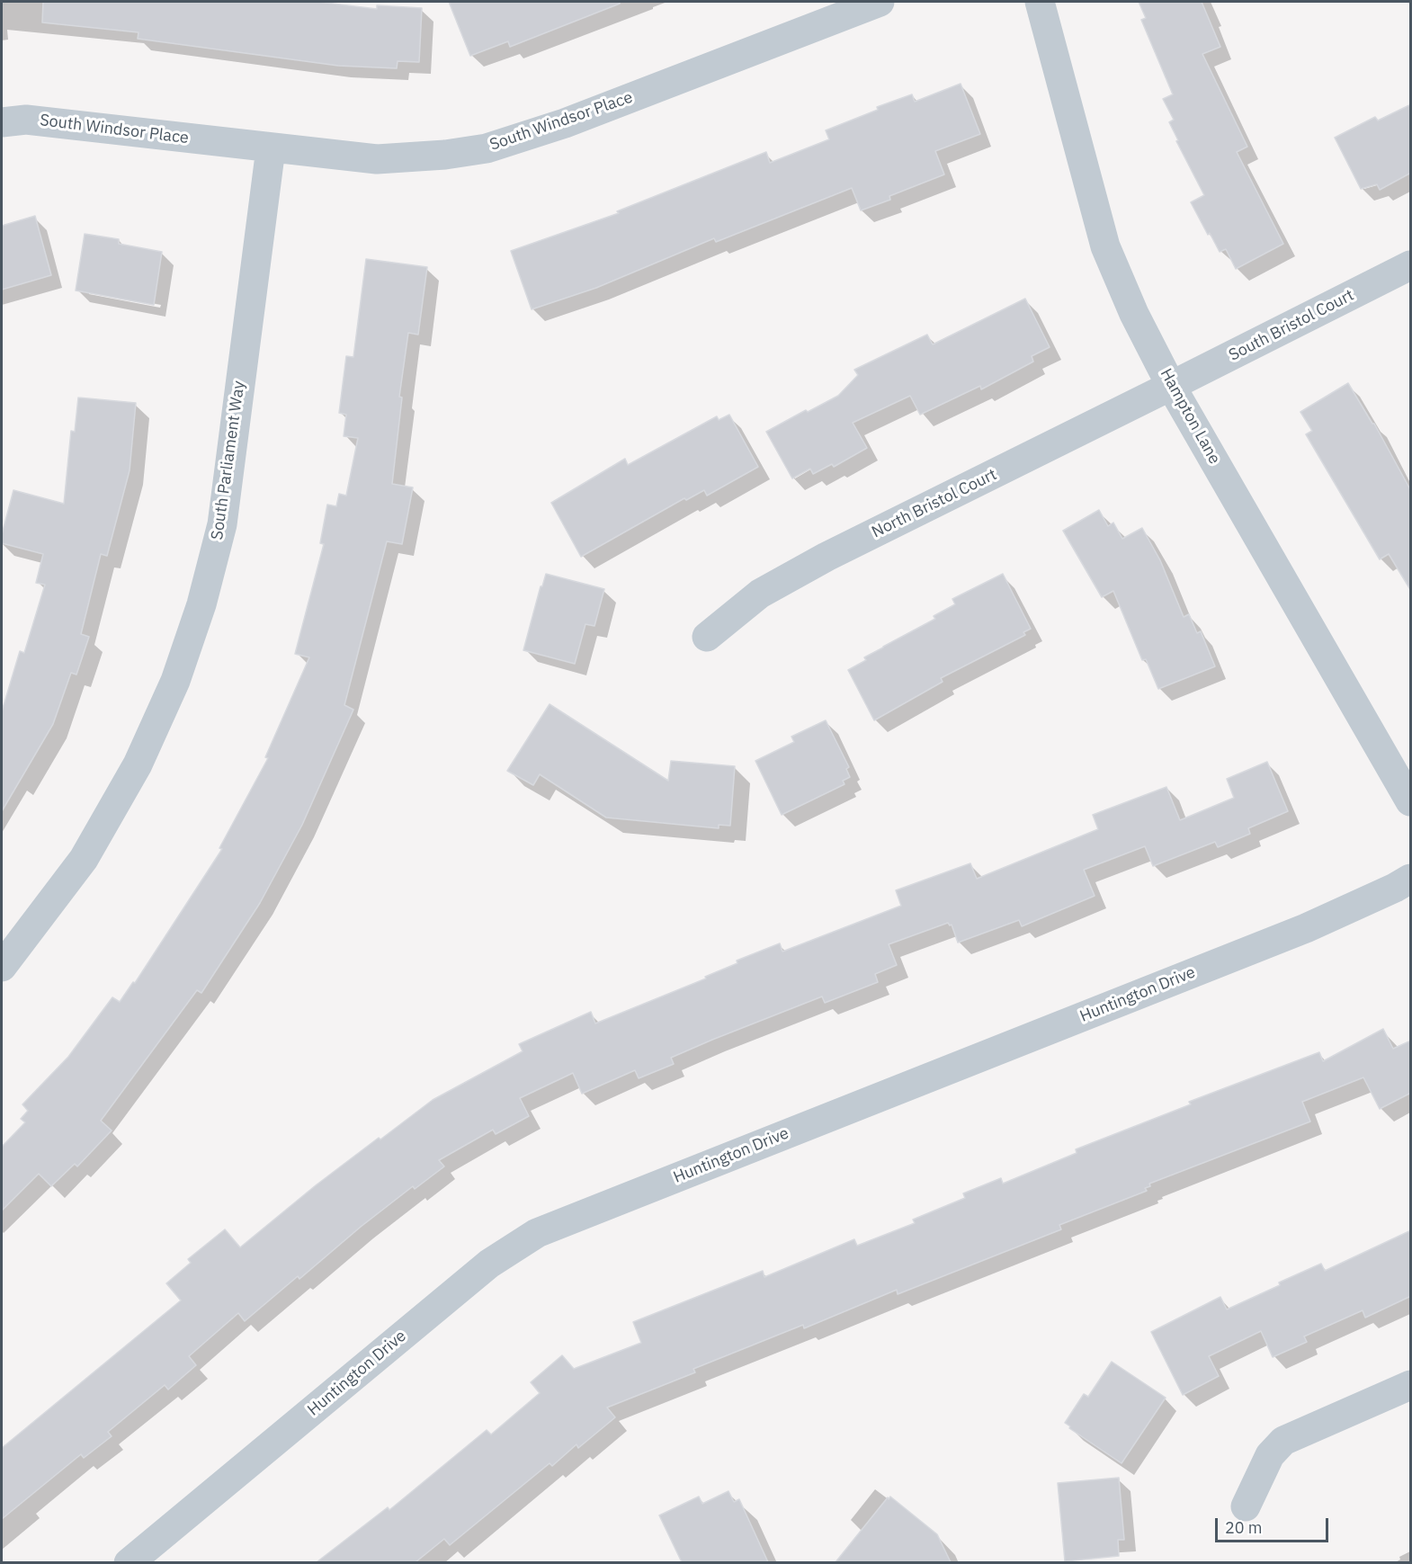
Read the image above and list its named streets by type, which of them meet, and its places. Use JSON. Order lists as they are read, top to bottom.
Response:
{
  "streets": {
    "street": [
      "South Windsor Place",
      "South Bristol Court",
      "Hampton Lane",
      "South Parliament Way",
      "North Bristol Court",
      "Huntington Drive"
    ]
  },
  "crossings": [
    ["South Windsor Place", "South Parliament Way"],
    ["South Bristol Court", "Hampton Lane"],
    ["South Bristol Court", "North Bristol Court"],
    ["Hampton Lane", "North Bristol Court"]
  ],
  "scale_bar": "20 m"
}
